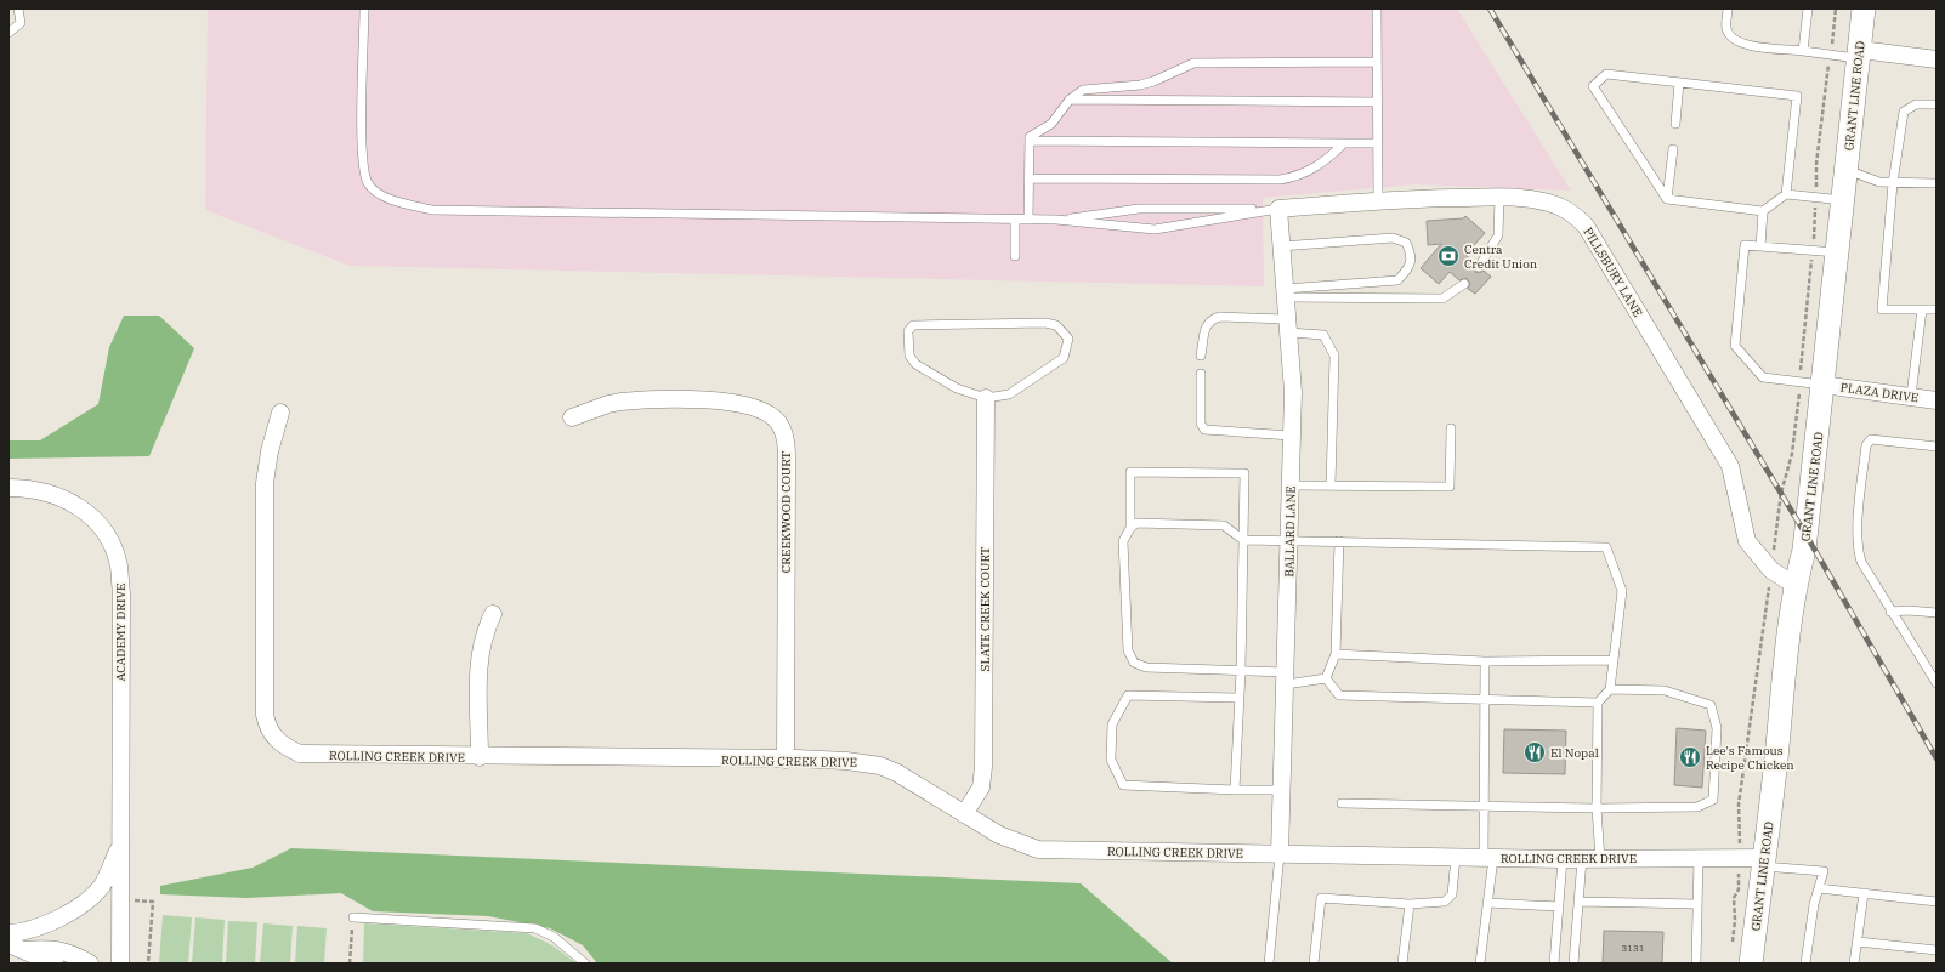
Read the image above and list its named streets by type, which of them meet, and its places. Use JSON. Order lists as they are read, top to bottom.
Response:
{
  "streets": {
    "main road": ["GRANT LINE ROAD"],
    "street": [
      "PILLSBURY LANE",
      "PLAZA DRIVE",
      "CREEKWOOD COURT",
      "BALLARD LANE",
      "SLATE CREEK COURT",
      "ACADEMY DRIVE",
      "ROLLING CREEK DRIVE"
    ]
  },
  "crossings": [
    ["GRANT LINE ROAD", "PILLSBURY LANE"],
    ["GRANT LINE ROAD", "PLAZA DRIVE"],
    ["GRANT LINE ROAD", "ROLLING CREEK DRIVE"],
    ["PILLSBURY LANE", "BALLARD LANE"],
    ["CREEKWOOD COURT", "ROLLING CREEK DRIVE"],
    ["BALLARD LANE", "ROLLING CREEK DRIVE"],
    ["SLATE CREEK COURT", "ROLLING CREEK DRIVE"]
  ],
  "places": {
    "bank": ["Centra Credit Union"],
    "restaurant": ["El Nopal", "Lee's Famous Recipe Chicken"]
  },
  "house_numbers": ["3131"]
}
